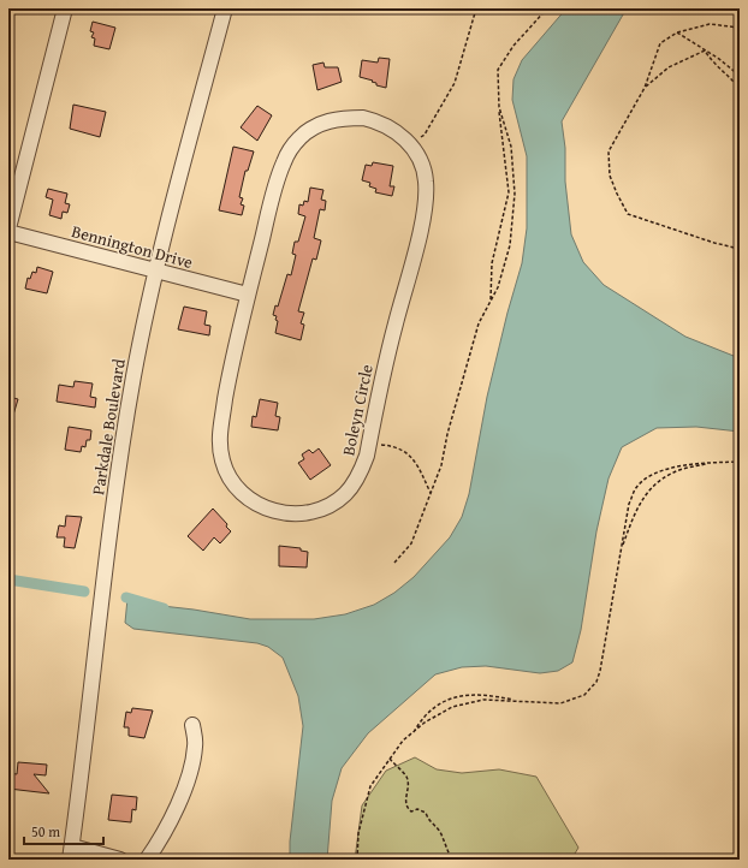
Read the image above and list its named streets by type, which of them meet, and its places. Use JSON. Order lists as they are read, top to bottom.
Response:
{
  "streets": {
    "street": ["Bennington Drive", "Boleyn Circle", "Parkdale Boulevard"]
  },
  "crossings": [
    ["Bennington Drive", "Boleyn Circle"],
    ["Bennington Drive", "Parkdale Boulevard"]
  ],
  "scale_bar": "50 m"
}
